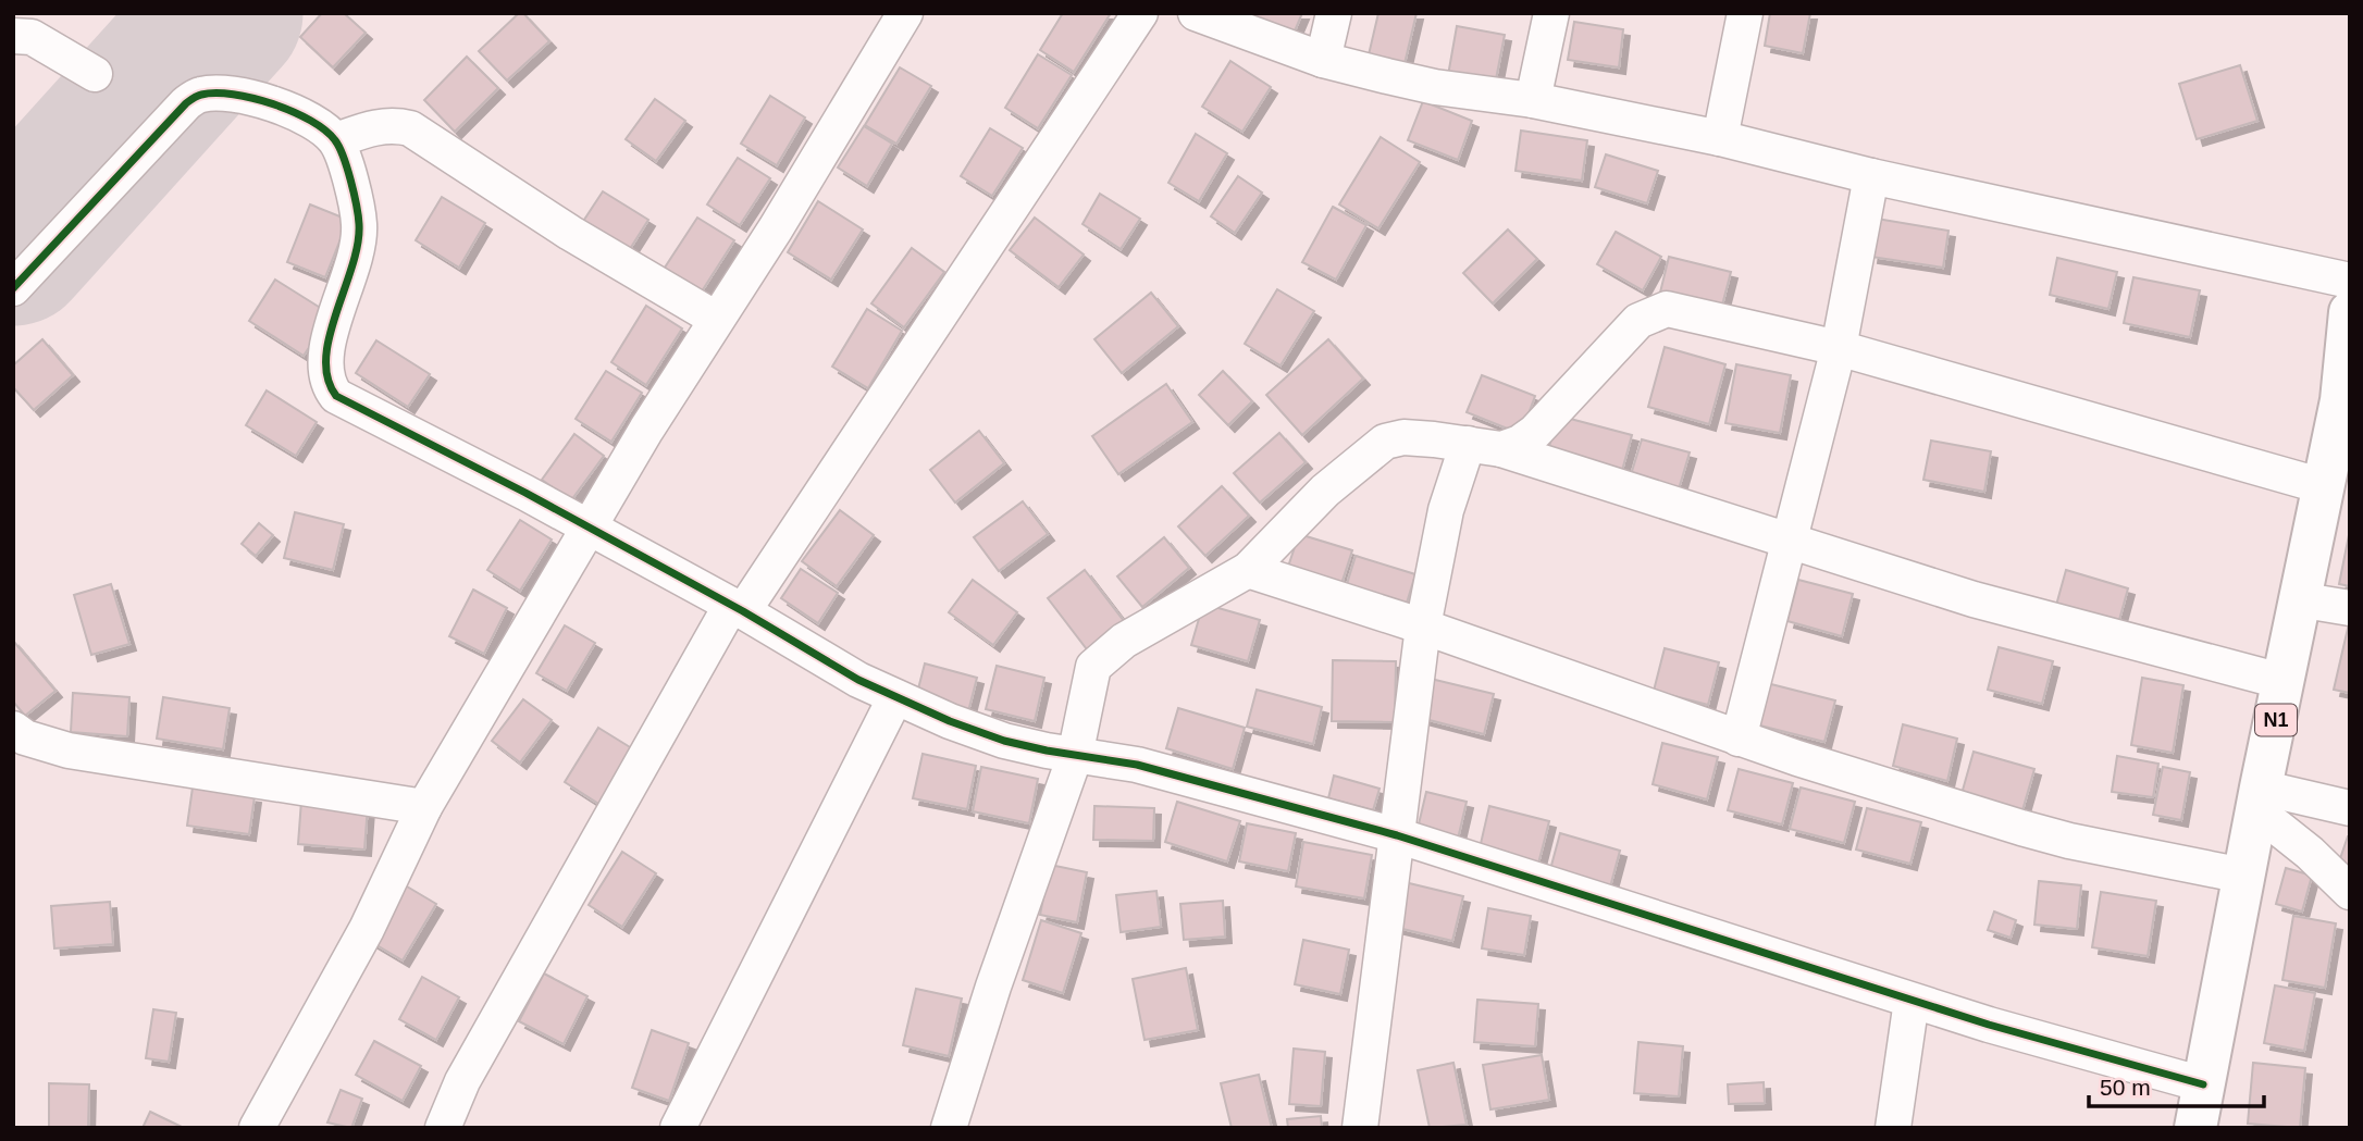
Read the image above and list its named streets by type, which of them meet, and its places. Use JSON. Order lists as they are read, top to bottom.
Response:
{
  "streets": {
    "main road": ["N1"]
  },
  "scale_bar": "50 m"
}
